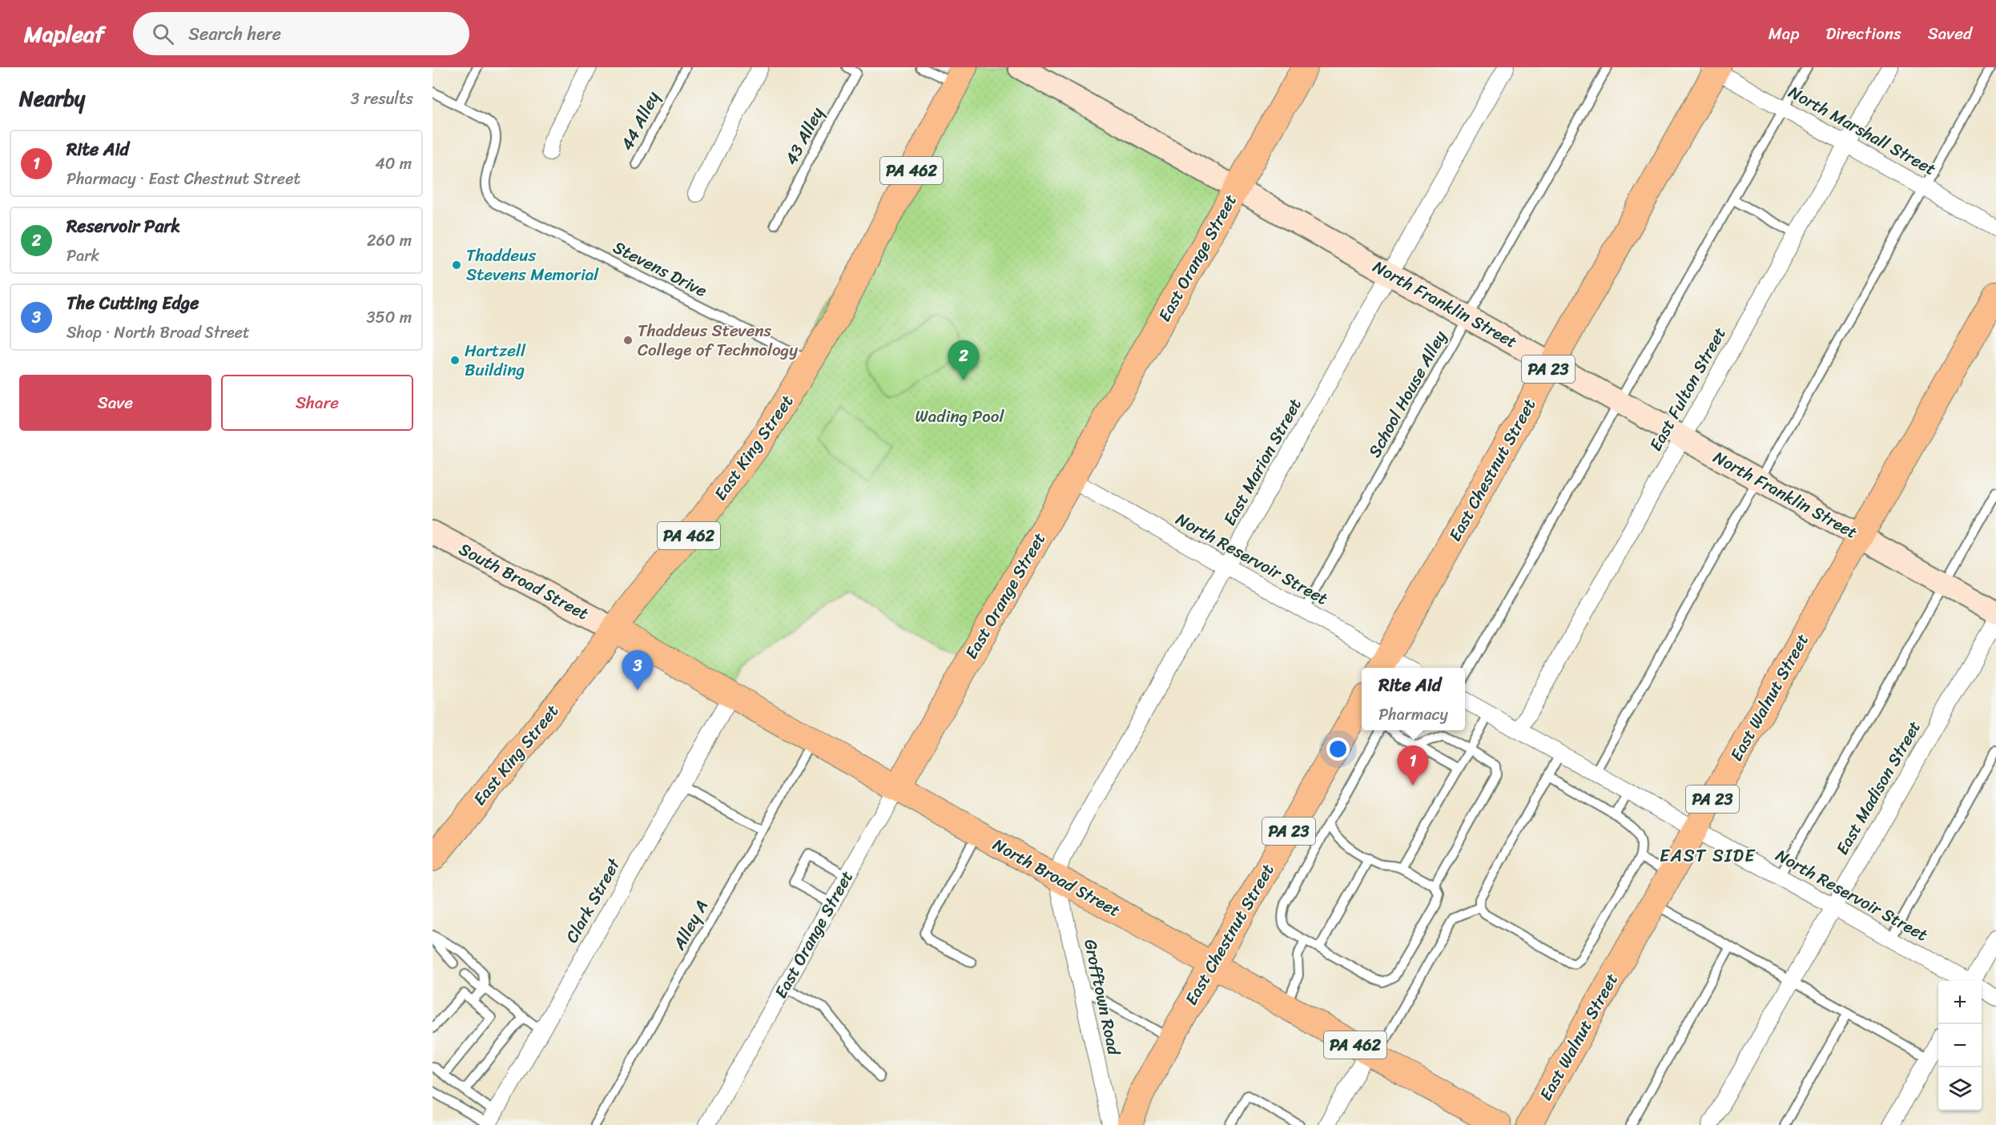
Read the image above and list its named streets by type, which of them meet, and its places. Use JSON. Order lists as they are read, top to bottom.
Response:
{
  "streets": {
    "main road": [
      "PA 462",
      "East Orange Street",
      "North Franklin Street",
      "PA 23",
      "East King Street",
      "East Chestnut Street",
      "South Broad Street",
      "East Walnut Street",
      "North Broad Street"
    ],
    "street": [
      "North Marshall Street",
      "East Fulton Street",
      "East Marion Street",
      "North Reservoir Street",
      "East Madison Street",
      "Clark Street",
      "Grofftown Road"
    ],
    "lane": [
      "44 Alley",
      "43 Alley",
      "Stevens Drive",
      "School House Alley",
      "Alley A"
    ]
  },
  "crossings": [
    ["North Marshall Street", "East Fulton Street"],
    ["North Marshall Street", "East Chestnut Street"],
    ["East Orange Street", "North Franklin Street"],
    ["East Orange Street", "North Reservoir Street"],
    ["East Orange Street", "North Broad Street"],
    ["Stevens Drive", "East King Street"],
    ["North Franklin Street", "East Fulton Street"],
    ["North Franklin Street", "School House Alley"],
    ["North Franklin Street", "East Marion Street"],
    ["North Franklin Street", "East Chestnut Street"],
    ["North Franklin Street", "East Walnut Street"],
    ["East Fulton Street", "North Reservoir Street"],
    ["School House Alley", "North Reservoir Street"],
    ["East King Street", "South Broad Street"],
    ["East King Street", "North Broad Street"],
    ["East Marion Street", "North Reservoir Street"],
    ["East Marion Street", "North Broad Street"],
    ["East Marion Street", "Grofftown Road"],
    ["East Chestnut Street", "North Reservoir Street"],
    ["East Chestnut Street", "North Broad Street"],
    ["North Reservoir Street", "East Walnut Street"],
    ["North Reservoir Street", "East Madison Street"],
    ["South Broad Street", "North Broad Street"],
    ["North Broad Street", "Clark Street"],
    ["North Broad Street", "Alley A"],
    ["North Broad Street", "Grofftown Road"]
  ],
  "districts": ["EAST SIDE"],
  "parks": ["Wading Pool"],
  "places": ["Thaddeus Stevens Memorial", "Thaddeus Stevens College of Technology", "Hartzell Building"],
  "page": {
    "header": "Mapleaf",
    "search": "Search here",
    "nav": ["Map", "Directions", "Saved"],
    "heading": ["Nearby", "3 results"],
    "list": [
      {
        "mark": "1",
        "name": "Rite Aid",
        "note": "Pharmacy · East Chestnut Street",
        "value": "40 m"
      },
      {
        "mark": "2",
        "name": "Reservoir Park",
        "note": "Park",
        "value": "260 m"
      },
      {
        "mark": "3",
        "name": "The Cutting Edge",
        "note": "Shop · North Broad Street",
        "value": "350 m"
      }
    ],
    "pins": ["2", "3", "1"],
    "buttons": ["Save", "Share"],
    "popup": ["Rite Aid", "Pharmacy"],
    "map_buttons": ["+", "−"]
  }
}
